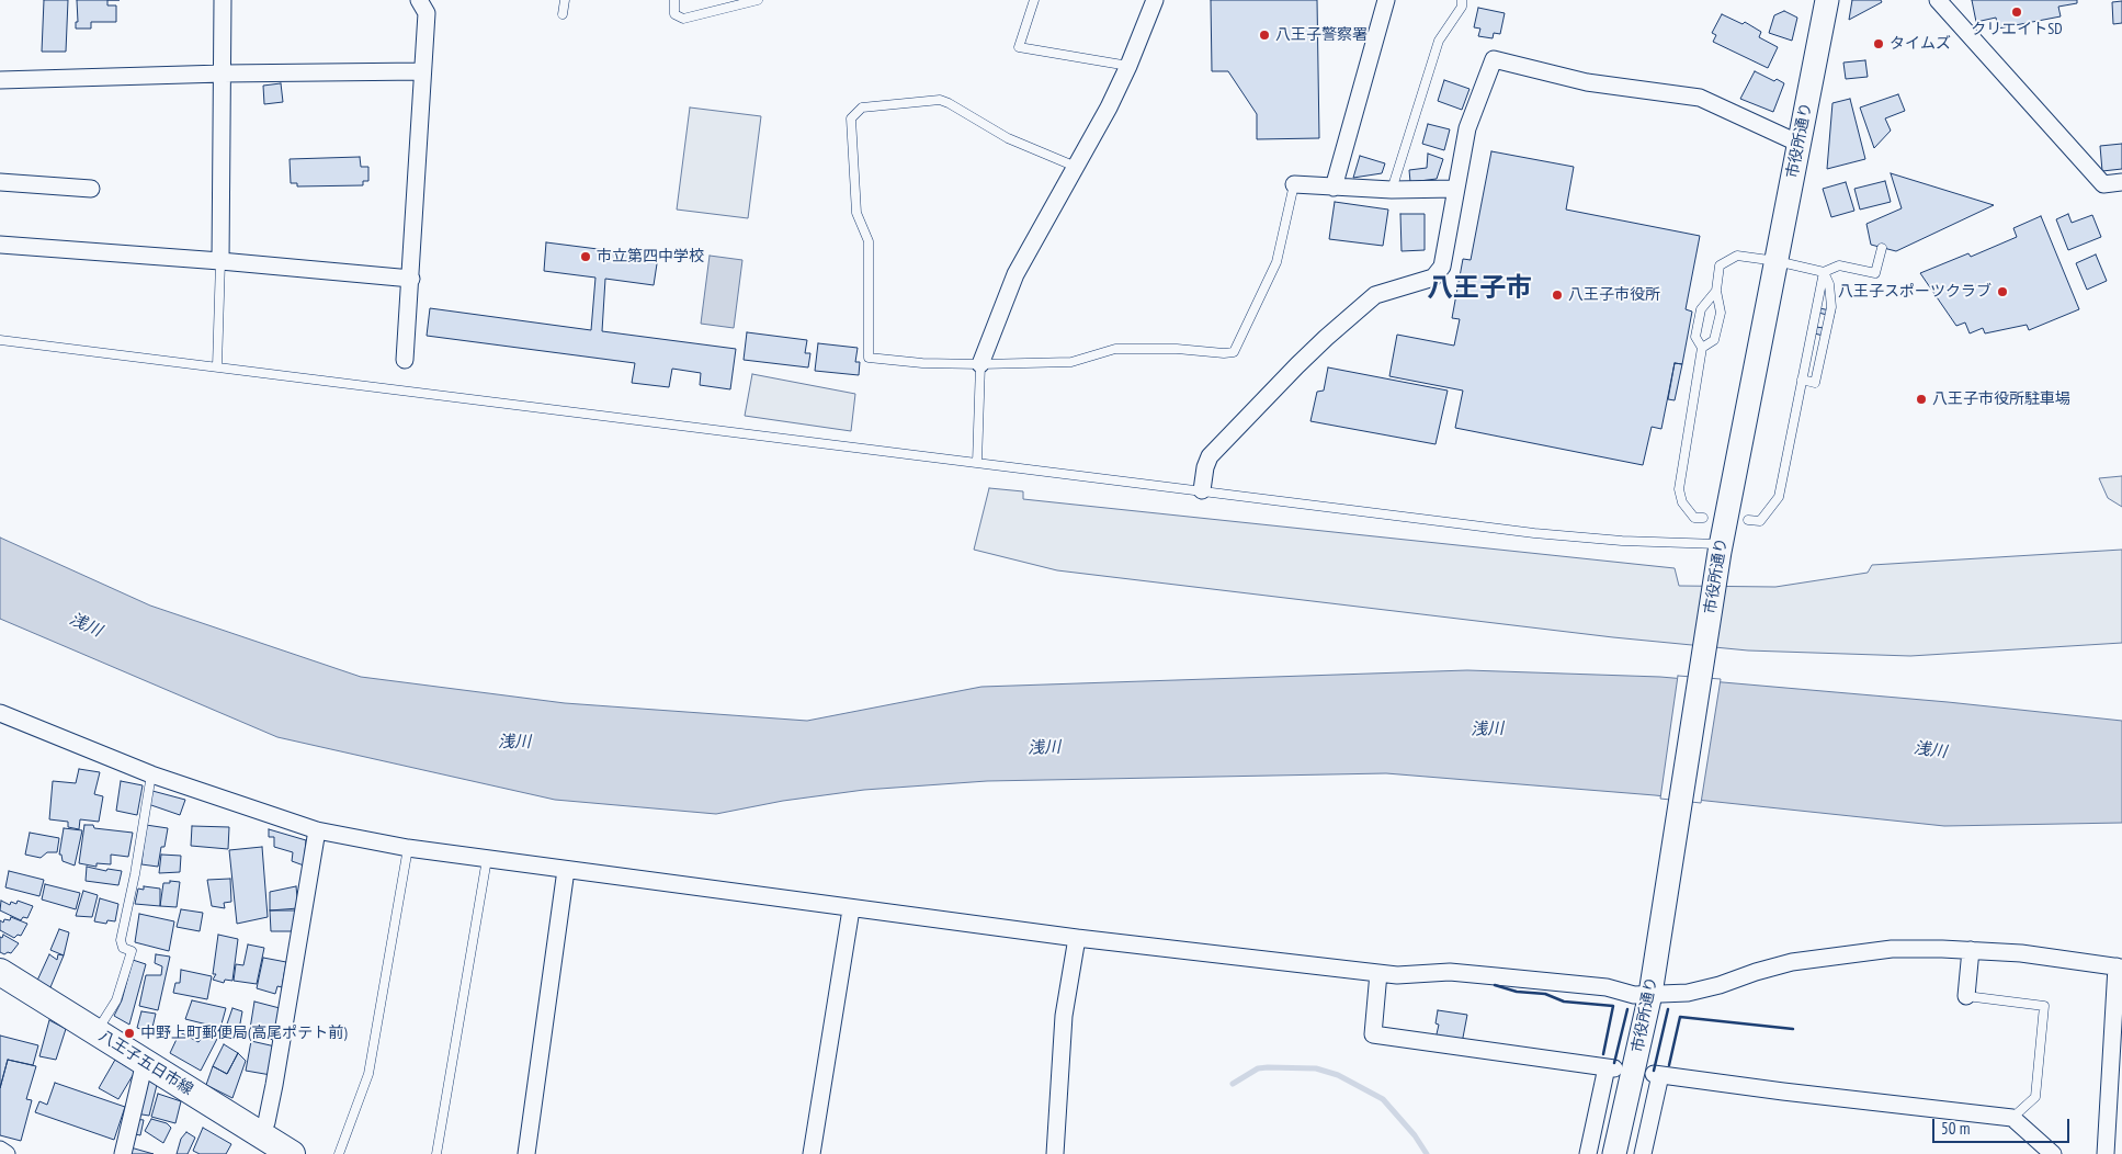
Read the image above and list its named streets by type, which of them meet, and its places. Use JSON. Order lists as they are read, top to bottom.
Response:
{
  "streets": {
    "main road": ["八王子五日市線"],
    "street": ["市役所通り"]
  },
  "districts": ["八王子市"],
  "water": ["浅川"],
  "places": [
    "クリエイトSD",
    "八王子警察署",
    "タイムズ",
    "市立第四中学校",
    "八王子スポーツクラブ",
    "八王子市役所",
    "八王子市役所駐車場",
    "中野上町郵便局(高尾ポテト前)"
  ],
  "scale_bar": "50 m"
}
